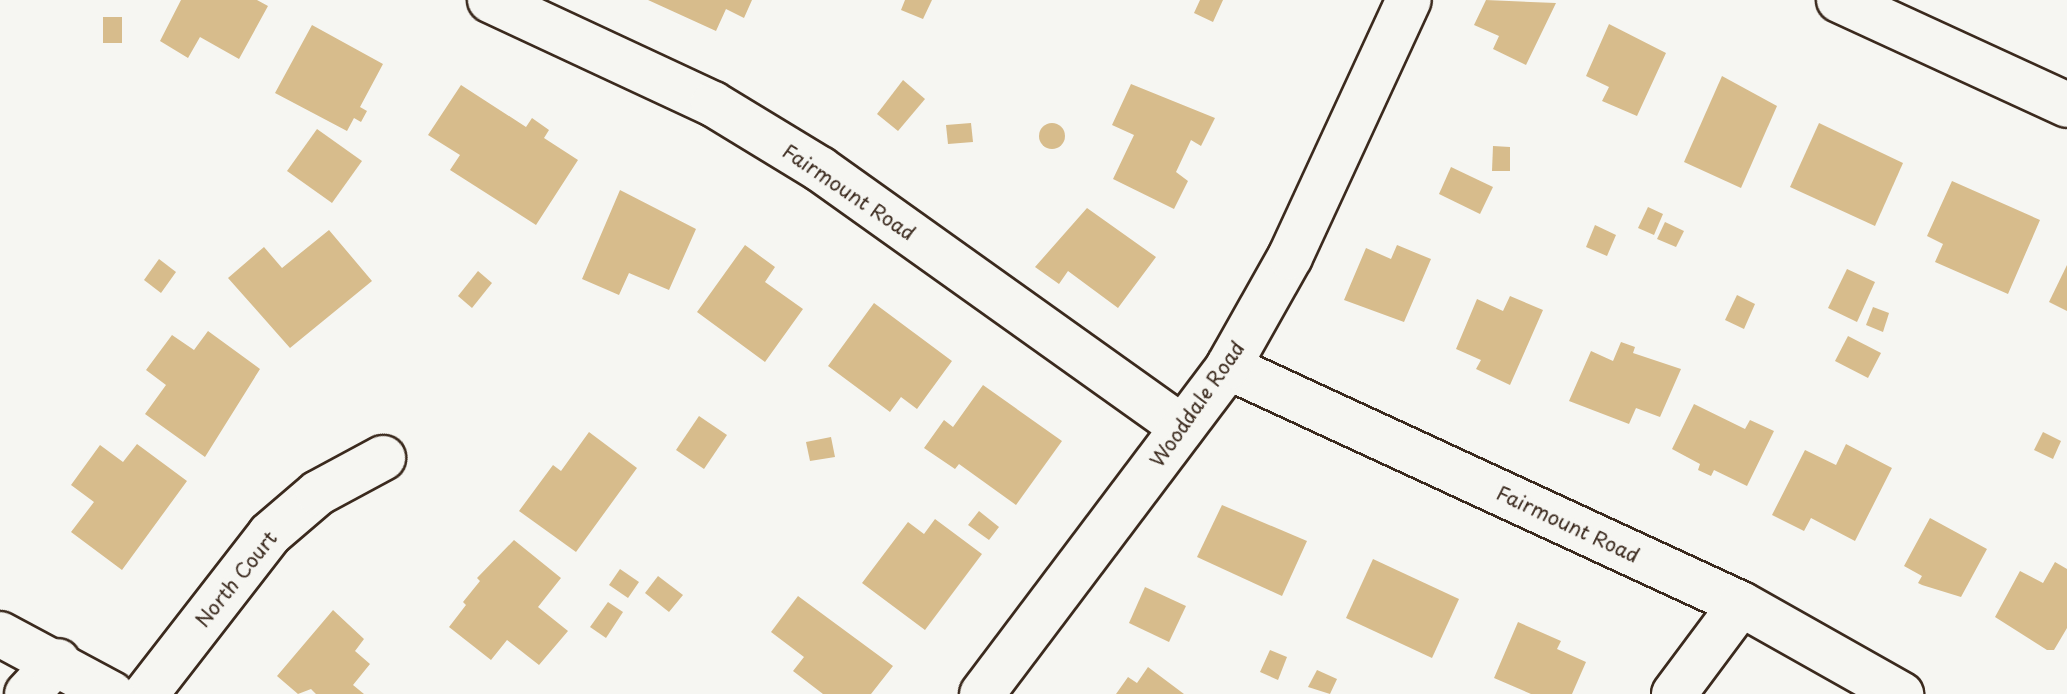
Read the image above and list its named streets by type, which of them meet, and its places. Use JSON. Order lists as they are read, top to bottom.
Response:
{
  "streets": {
    "street": ["Fairmount Road", "Wooddale Road", "North Court"]
  },
  "crossings": [
    ["Fairmount Road", "Wooddale Road"]
  ]
}
